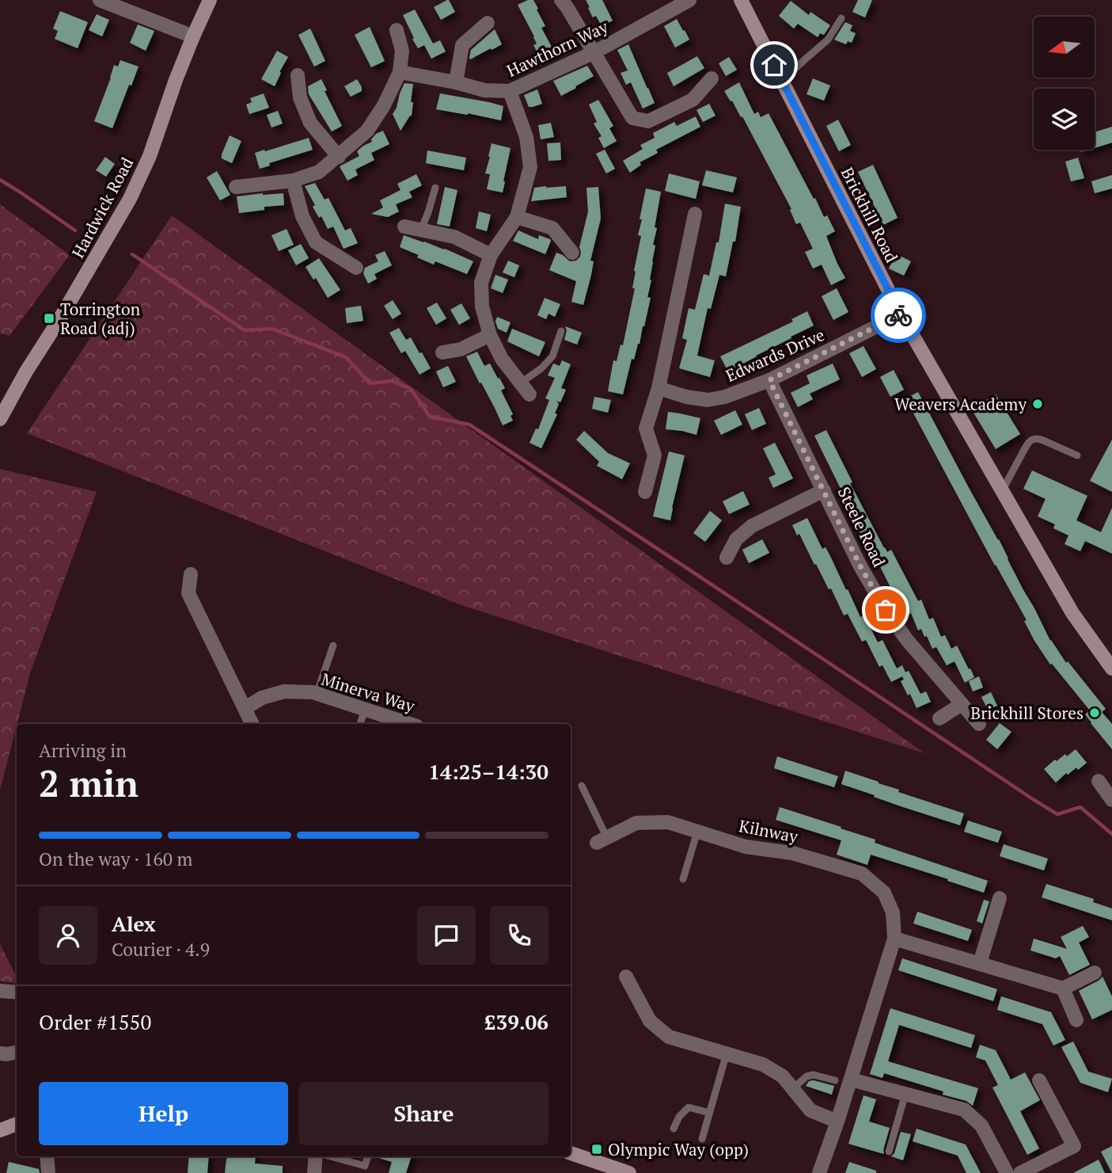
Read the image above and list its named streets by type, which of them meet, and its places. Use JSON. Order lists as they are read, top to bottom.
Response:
{
  "streets": {
    "street": [
      "Hawthorn Way",
      "Hardwick Road",
      "Brickhill Road",
      "Edwards Drive",
      "Steele Road",
      "Minerva Way",
      "Kilnway"
    ]
  },
  "crossings": [
    ["Brickhill Road", "Edwards Drive"],
    ["Edwards Drive", "Steele Road"]
  ],
  "places": {
    "transit": ["Torrington Road (adj)", "Olympic Way (opp)"],
    "other": ["Weavers Academy", "Brickhill Stores"]
  },
  "north": "left",
  "page": {
    "heading": ["2 min", "Arriving in", "14:25–14:30"],
    "panel": [
      "Alex",
      "Courier · 4.9",
      "Order #1550",
      "£39.06"
    ],
    "bar": "On the way · 160 m",
    "buttons": ["Help", "Share"]
  }
}
